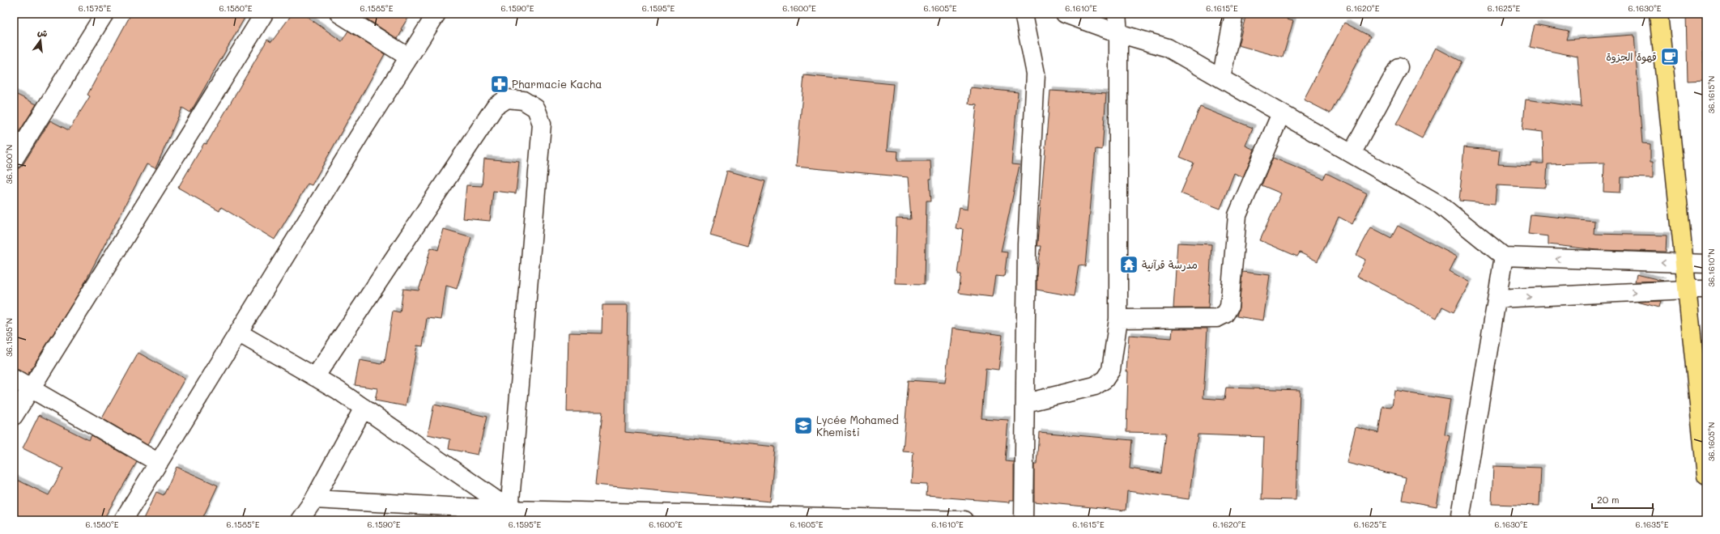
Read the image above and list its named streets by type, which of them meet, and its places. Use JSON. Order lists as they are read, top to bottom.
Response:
{
  "places": {
    "cafe": ["قهوة الجزوة"],
    "pharmacy": ["Pharmacie Kacha"],
    "temple": ["مدرسة قرآنية"],
    "school or university": ["Lycée Mohamed Khemisti"]
  },
  "scale_bar": "20 m",
  "north": "top",
  "coordinates": [
    "6.1575°E",
    "6.1580°E",
    "6.1585°E",
    "6.1590°E",
    "6.1595°E",
    "6.1600°E",
    "6.1605°E",
    "6.1610°E",
    "6.1615°E",
    "6.1620°E",
    "6.1625°E",
    "6.1630°E",
    "36.1615°N",
    "36.1600°N",
    "36.1610°N",
    "36.1595°N",
    "36.1605°N",
    "6.1635°E"
  ]
}
